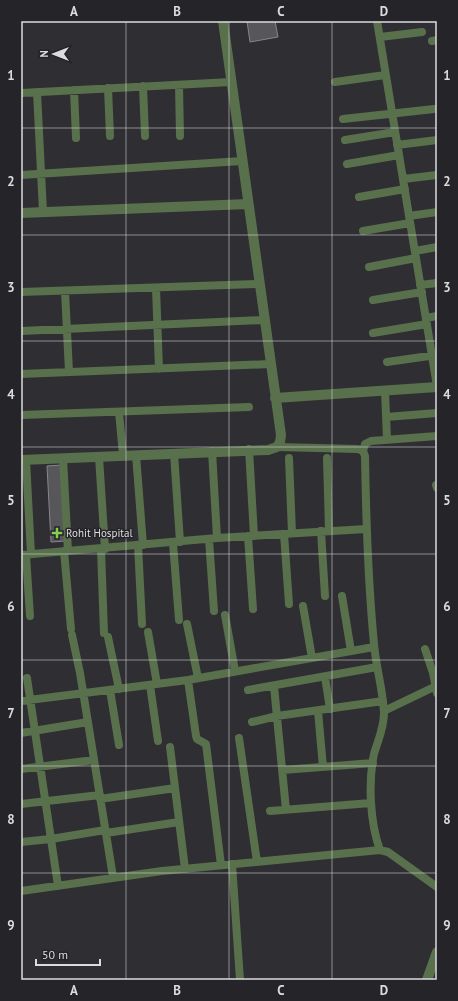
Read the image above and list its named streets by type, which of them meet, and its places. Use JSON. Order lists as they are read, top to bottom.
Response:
{
  "places": {
    "health": ["Rohit Hospital"]
  },
  "scale_bar": "50 m",
  "north": "left",
  "grid": {
    "columns": [
      "A",
      "B",
      "C",
      "D"
    ],
    "rows": [
      "1",
      "2",
      "3",
      "4",
      "5",
      "6",
      "7",
      "8",
      "9"
    ]
  }
}
